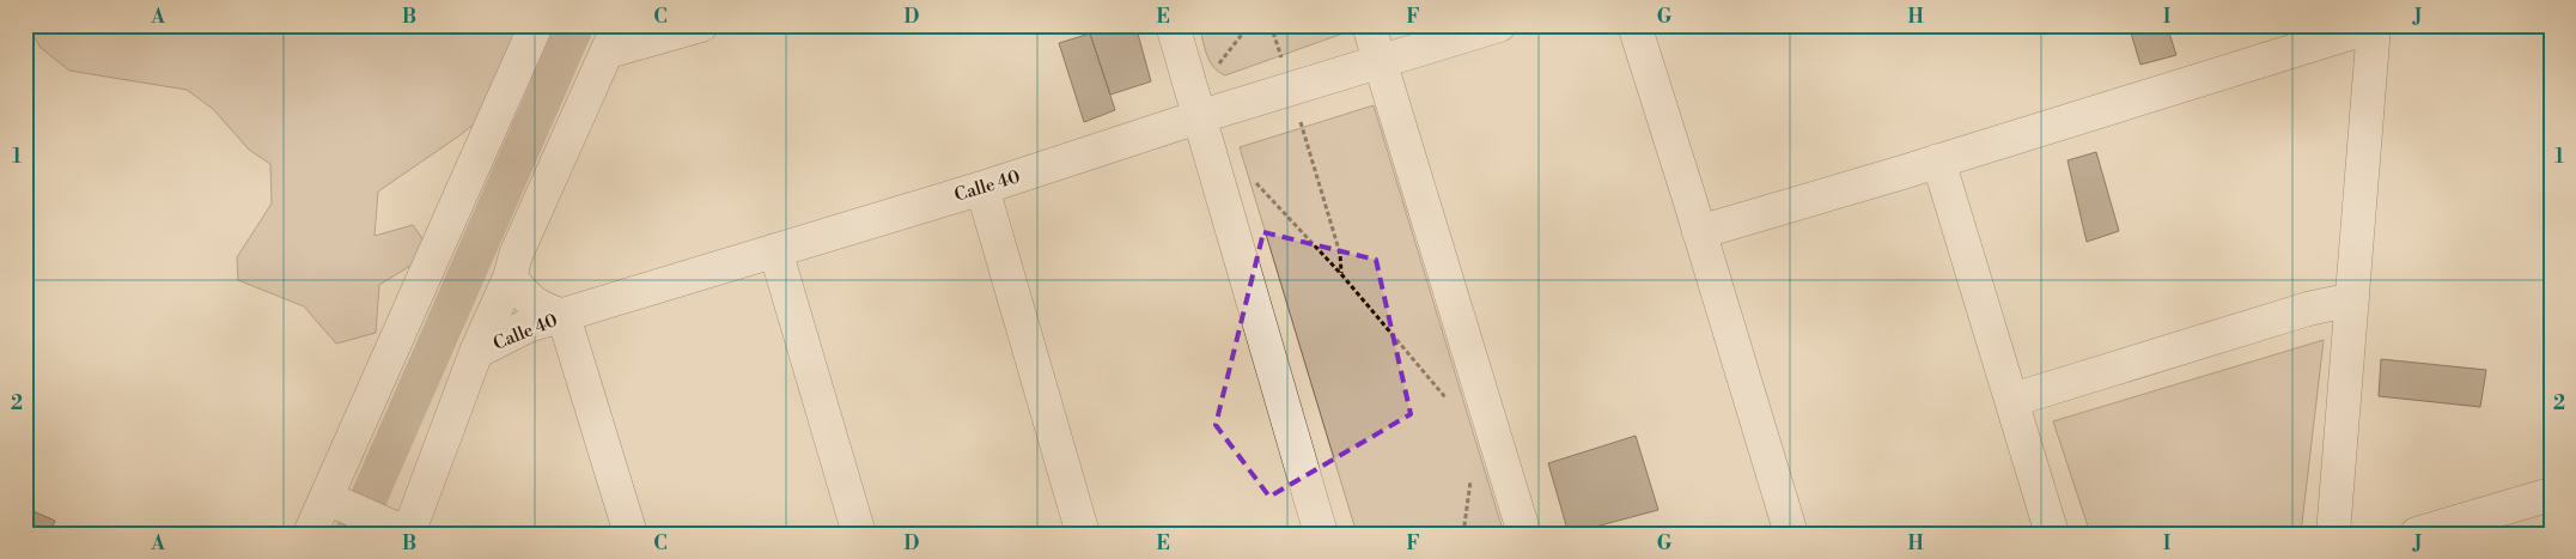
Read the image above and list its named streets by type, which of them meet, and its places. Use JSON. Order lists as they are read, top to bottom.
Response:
{
  "streets": {
    "street": ["Calle 40"]
  },
  "grid": {
    "columns": [
      "A",
      "B",
      "C",
      "D",
      "E",
      "F",
      "G",
      "H",
      "I",
      "J"
    ],
    "rows": ["1", "2"]
  }
}
